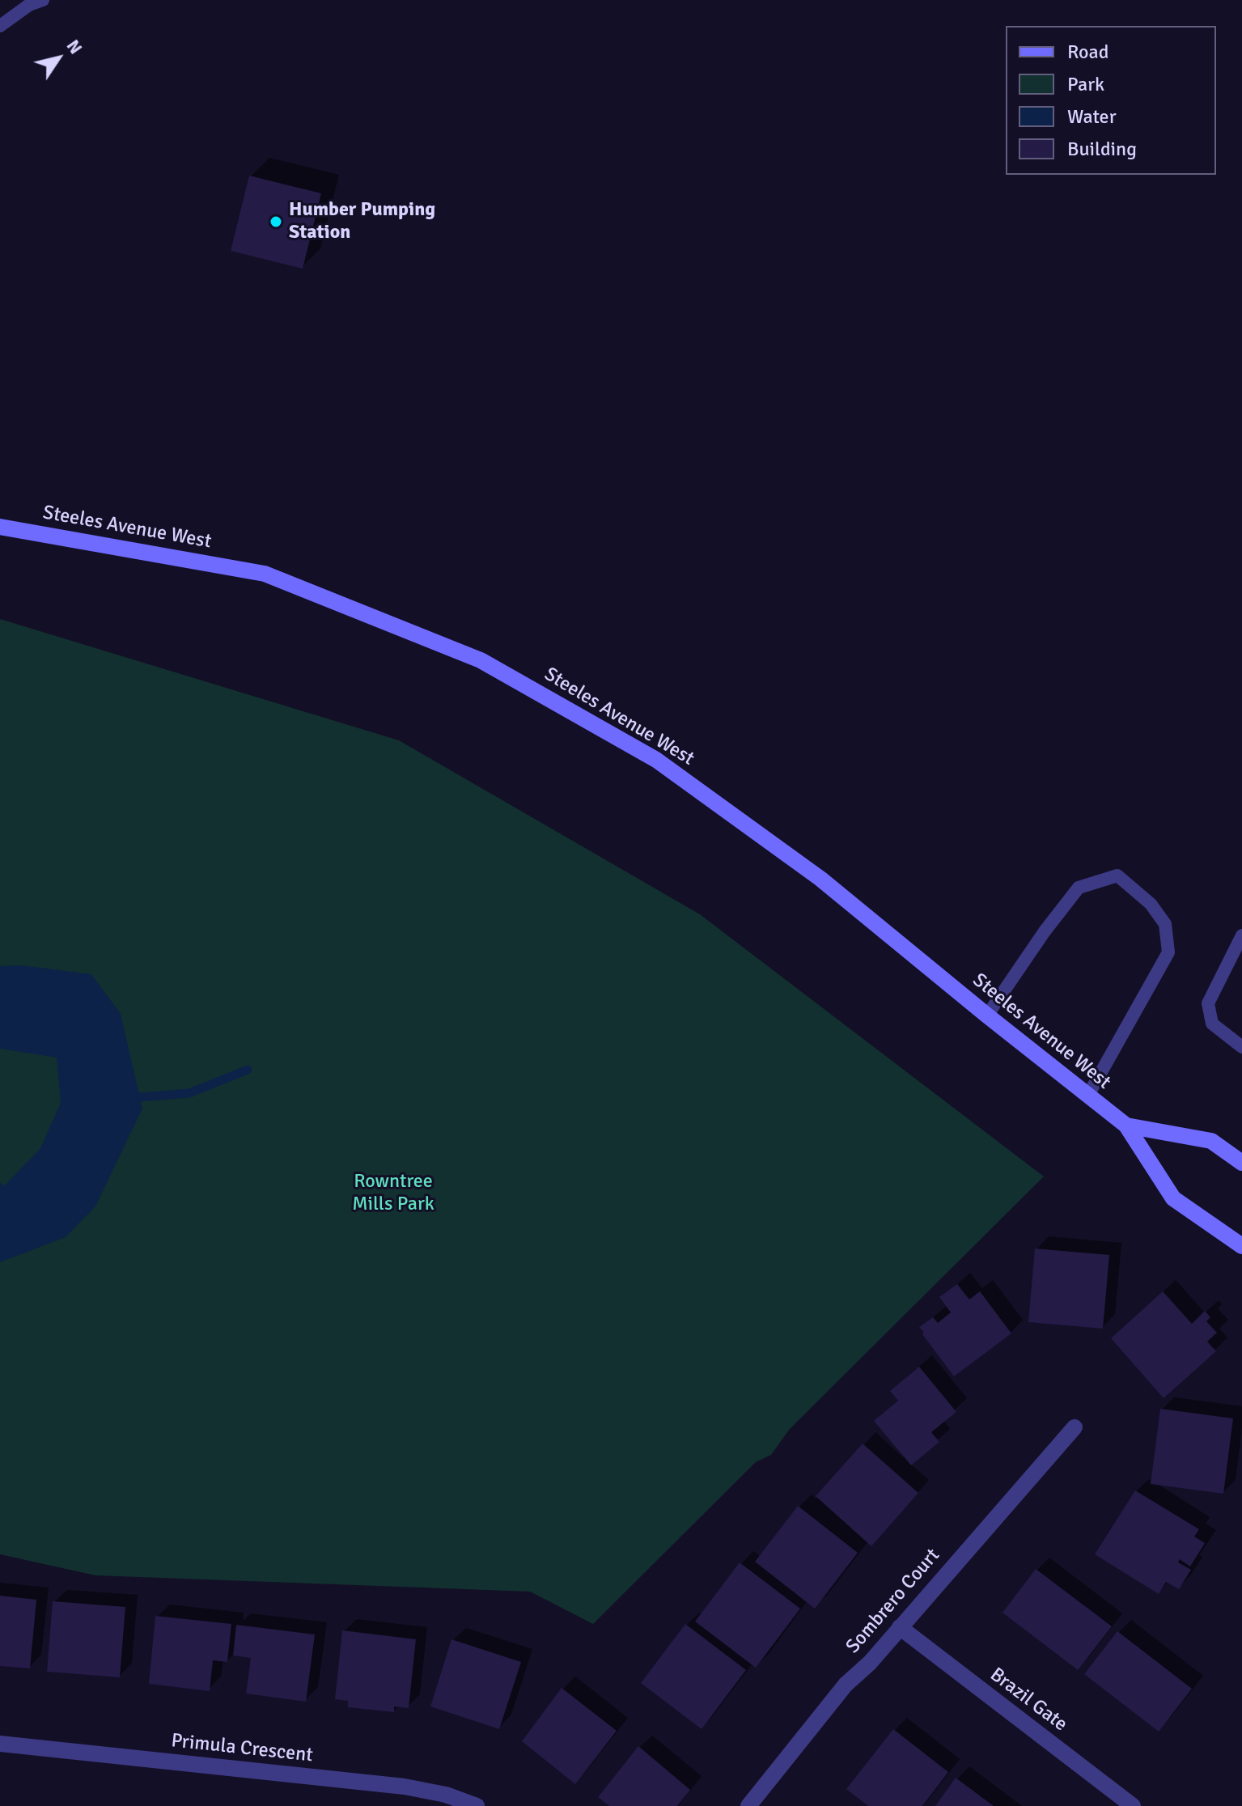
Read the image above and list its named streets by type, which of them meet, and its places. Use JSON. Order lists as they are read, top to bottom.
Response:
{
  "streets": {
    "main road": ["Steeles Avenue West"],
    "street": ["Sombrero Court", "Brazil Gate", "Primula Crescent"]
  },
  "crossings": [
    ["Sombrero Court", "Brazil Gate"]
  ],
  "parks": ["Rowntree Mills Park"],
  "places": ["Humber Pumping Station"],
  "legend": [
    "Road",
    "Park",
    "Water",
    "Building"
  ],
  "north": "top right"
}
